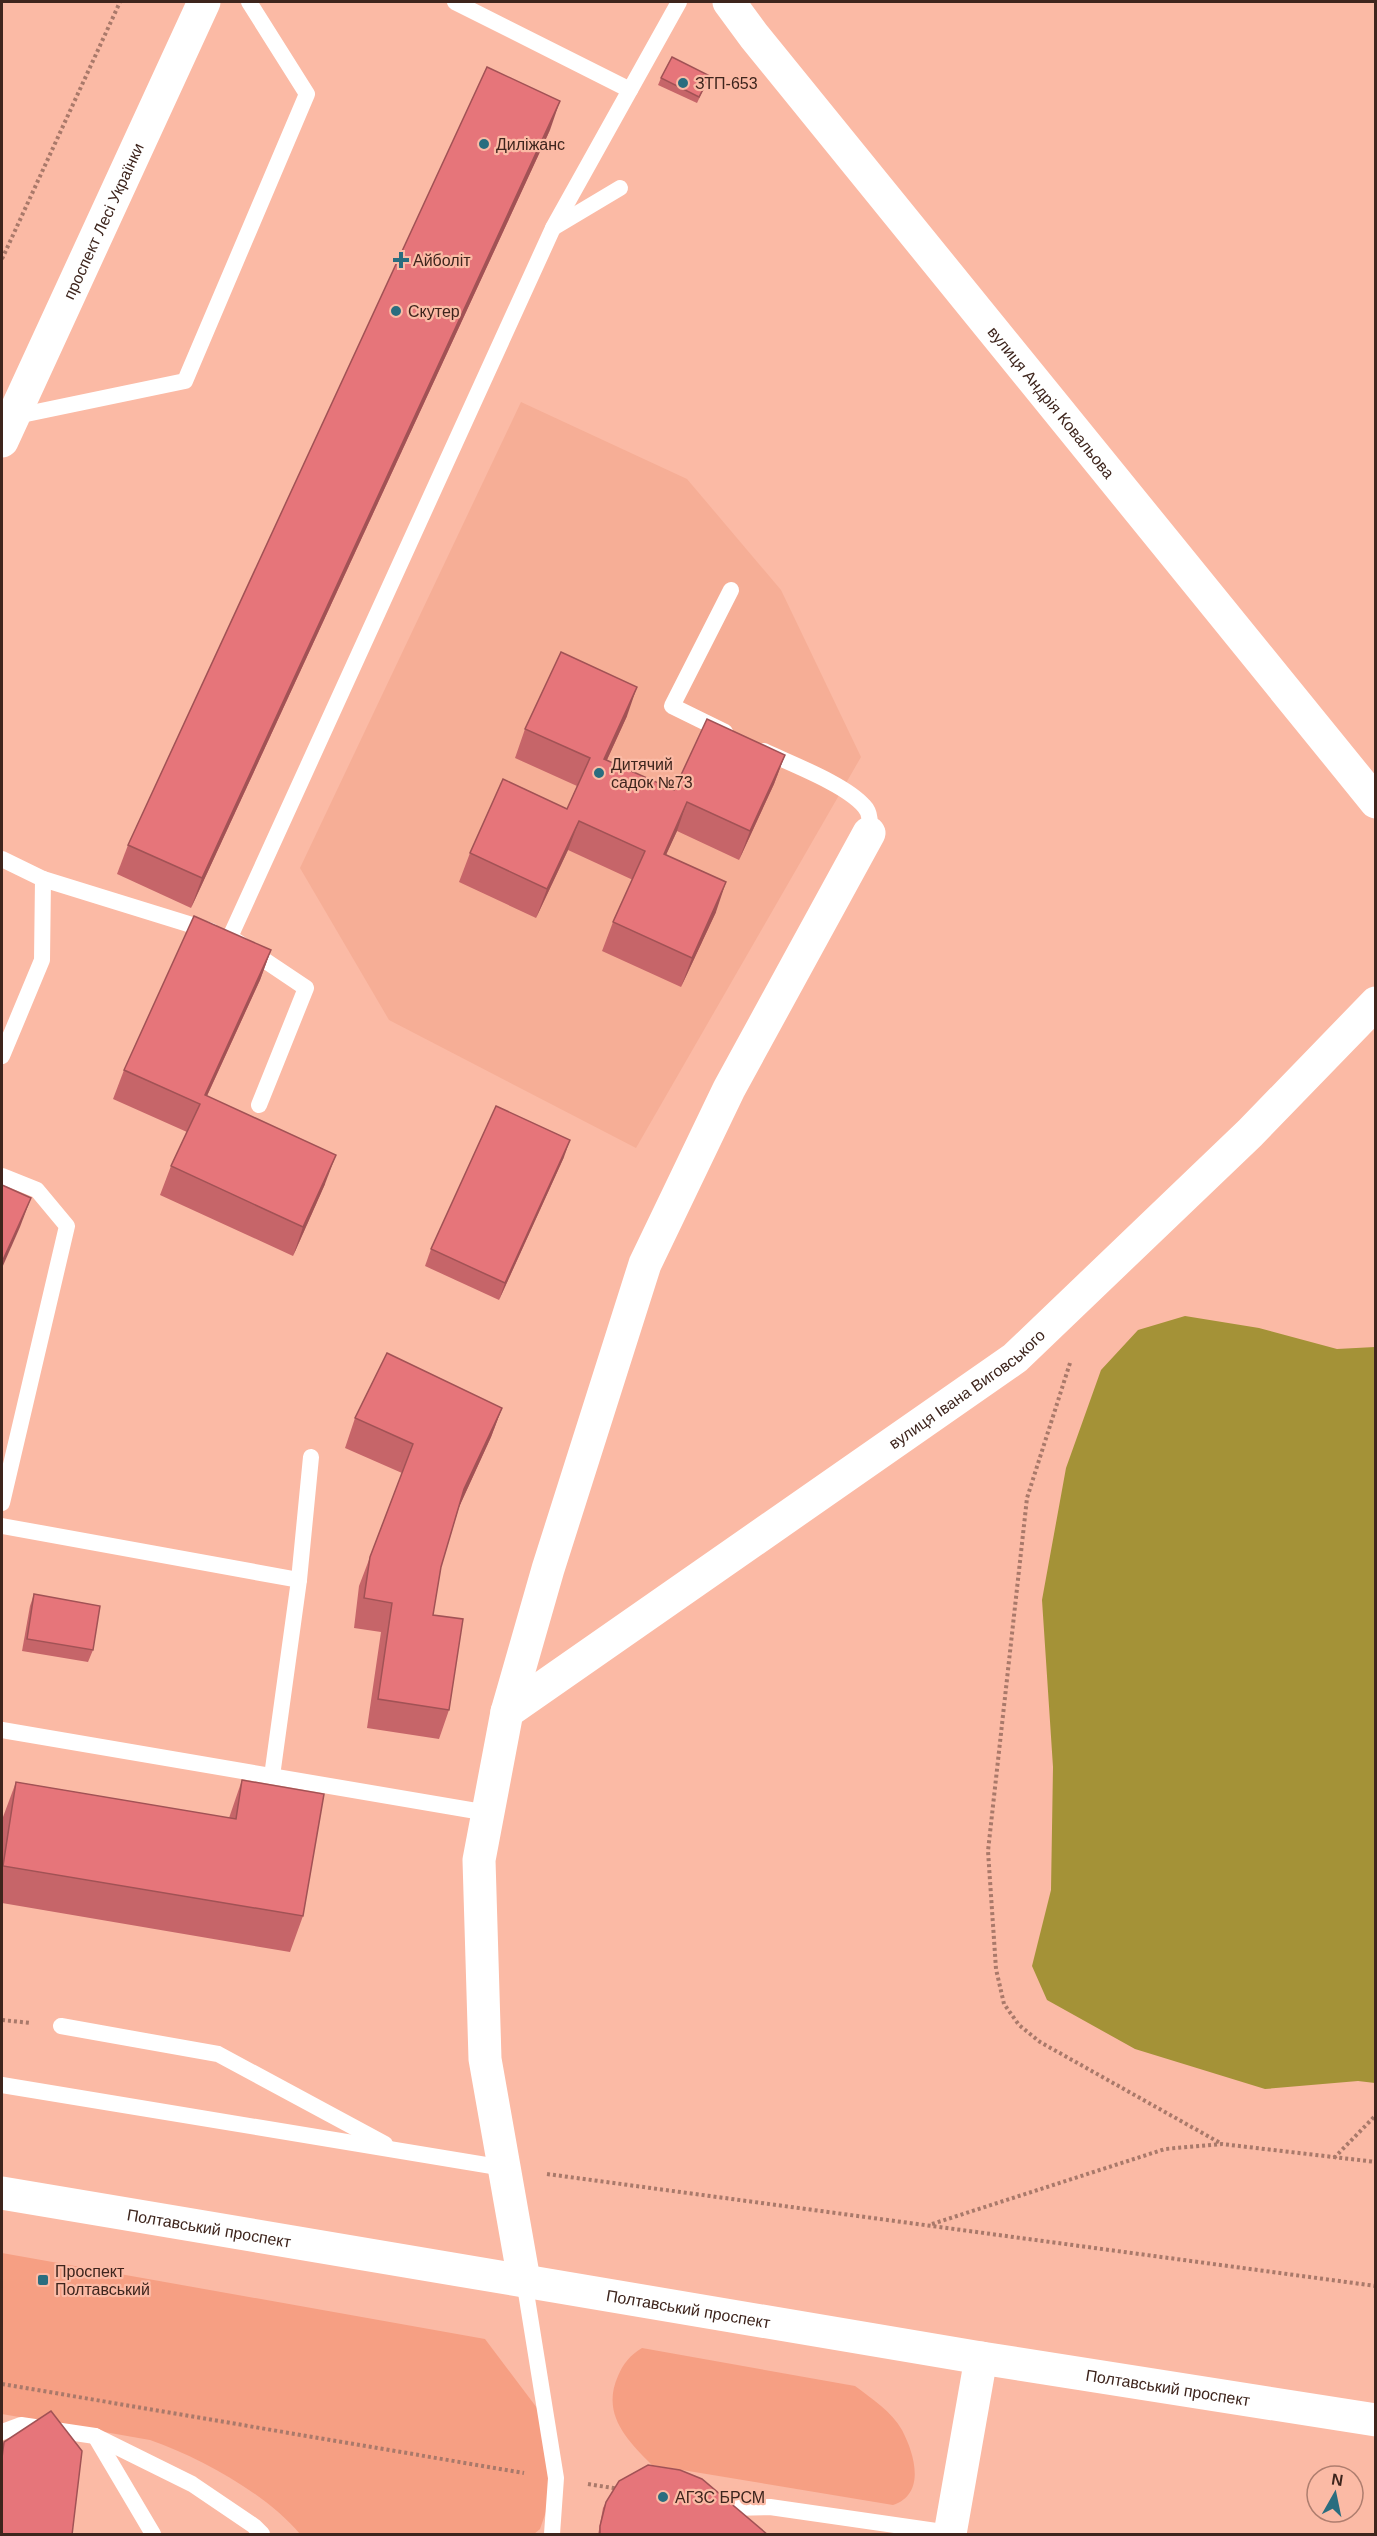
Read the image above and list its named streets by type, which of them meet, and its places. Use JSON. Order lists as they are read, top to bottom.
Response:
{
  "streets": {
    "main road": [
      "проспект Лесі Українки",
      "вулиця Андрія Ковальова",
      "вулиця Івана Виговського",
      "Полтавський проспект"
    ]
  },
  "places": {
    "other": [
      "ЗТП-653",
      "Диліжанс",
      "Скутер",
      "Дитячий садок №73",
      "АГЗС БРСМ"
    ],
    "health": ["Айболіт"],
    "transit": ["Проспект Полтавський"]
  },
  "north": "top"
}
